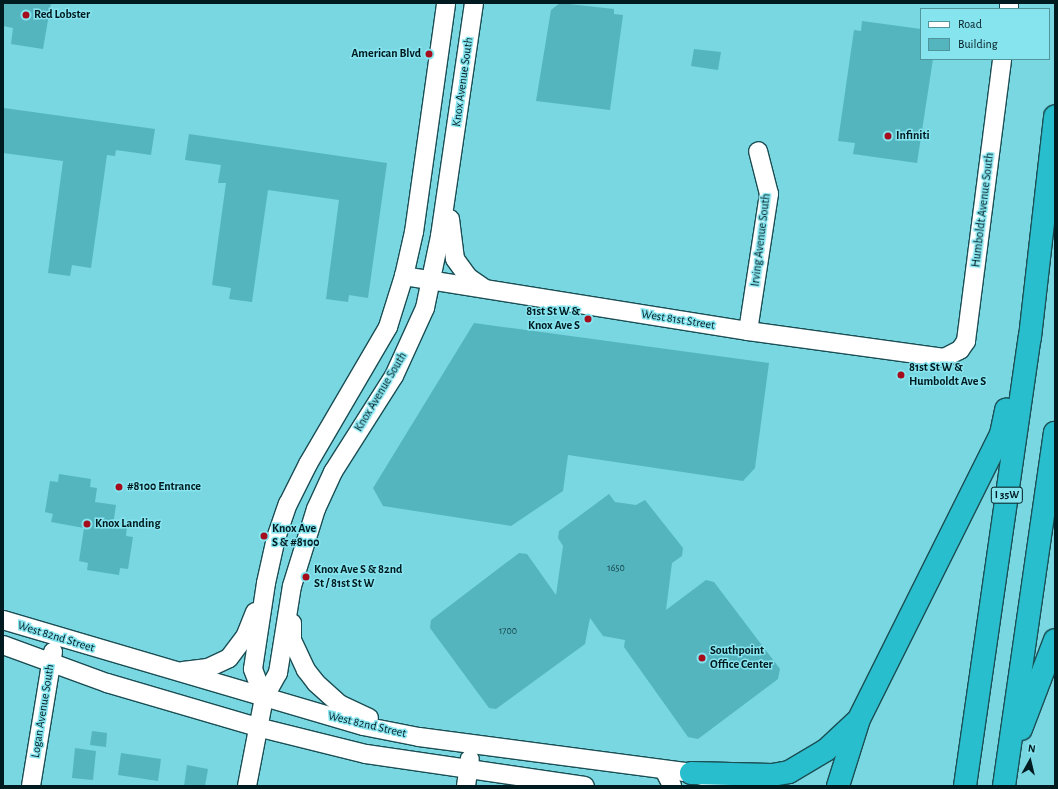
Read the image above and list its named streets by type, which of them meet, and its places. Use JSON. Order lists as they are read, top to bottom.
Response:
{
  "streets": {
    "highway": ["I 35W"],
    "street": [
      "Knox Avenue South",
      "Humboldt Avenue South",
      "Irving Avenue South",
      "West 81st Street",
      "West 82nd Street",
      "Logan Avenue South"
    ]
  },
  "crossings": [
    ["Knox Avenue South", "West 81st Street"],
    ["Knox Avenue South", "West 82nd Street"],
    ["Humboldt Avenue South", "West 81st Street"],
    ["Irving Avenue South", "West 81st Street"],
    ["West 82nd Street", "Logan Avenue South"]
  ],
  "places": [
    "Red Lobster",
    "American Blvd",
    "Infiniti",
    "81st St W & Knox Ave S",
    "81st St W & Humboldt Ave S",
    "#8100 Entrance",
    "Knox Landing",
    "Knox Ave S & #8100",
    "Knox Ave S & 82nd St / 81st St W",
    "Southpoint Office Center"
  ],
  "house_numbers": ["1650", "1700"],
  "legend": ["Road", "Building"],
  "north": "top"
}
